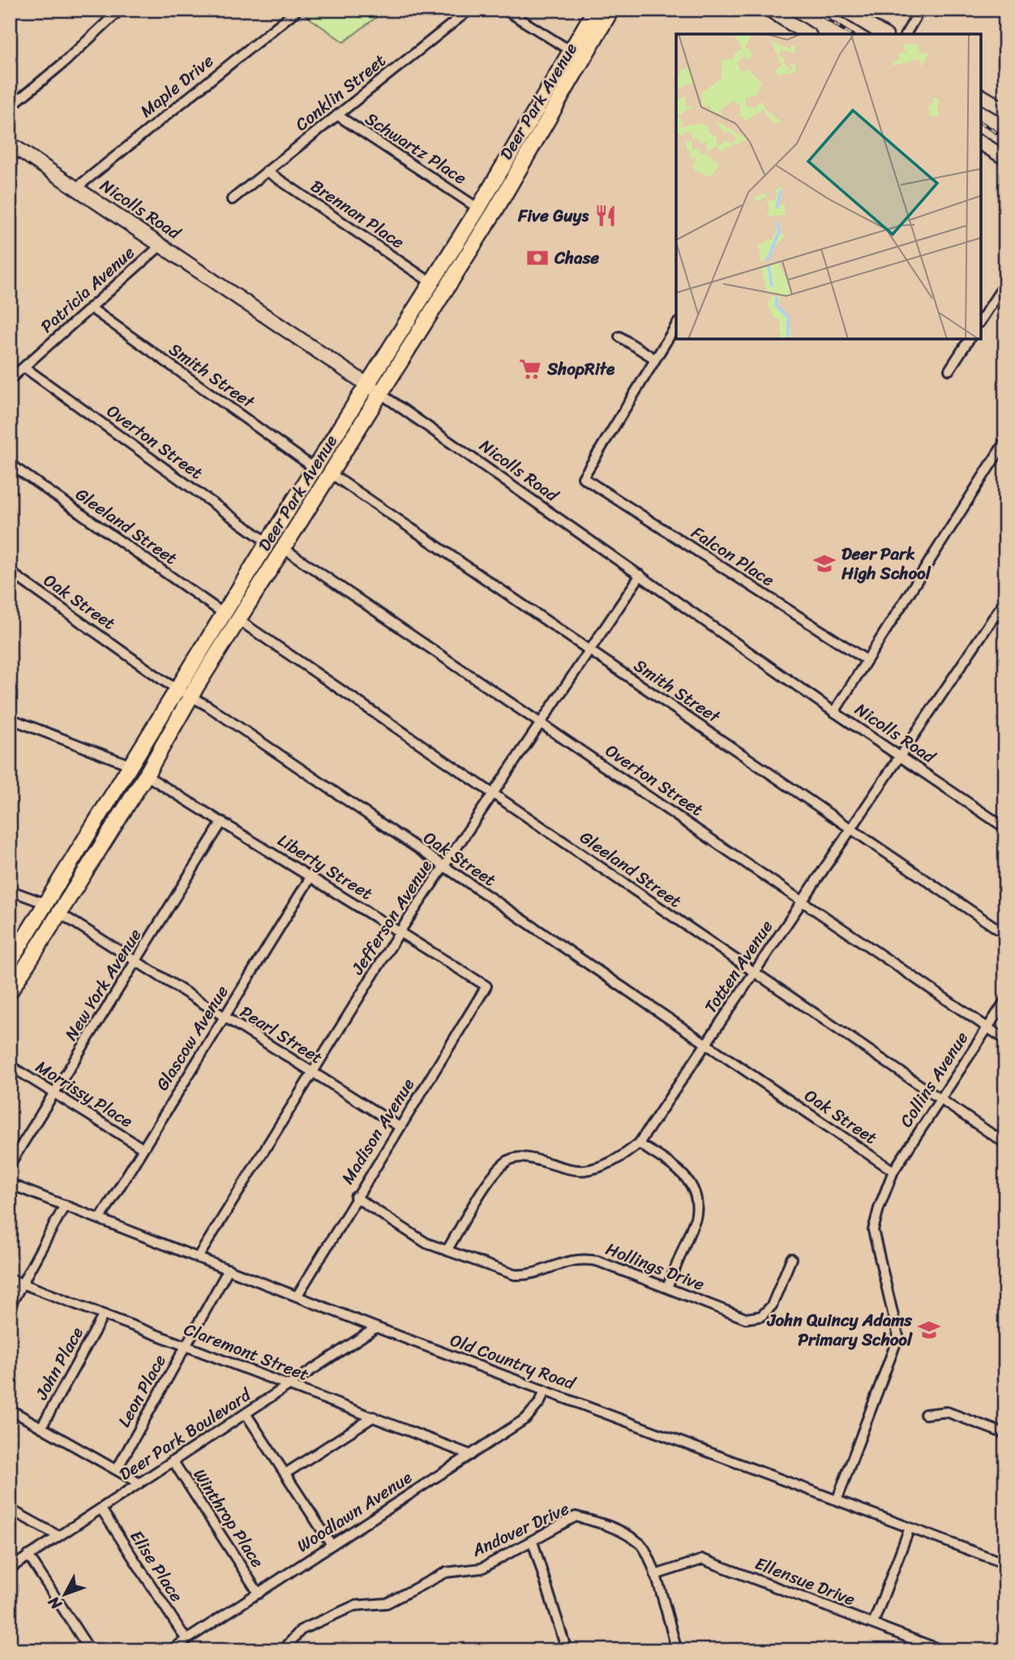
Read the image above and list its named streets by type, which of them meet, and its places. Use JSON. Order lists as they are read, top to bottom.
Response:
{
  "streets": {
    "main road": ["Deer Park Avenue"],
    "street": [
      "Maple Drive",
      "Conklin Street",
      "Schwartz Place",
      "Nicolls Road",
      "Brennan Place",
      "Patricia Avenue",
      "Smith Street",
      "Overton Street",
      "Gleeland Street",
      "Falcon Place",
      "Oak Street",
      "Liberty Street",
      "Jefferson Avenue",
      "Totten Avenue",
      "New York Avenue",
      "Pearl Street",
      "Glascow Avenue",
      "Collins Avenue",
      "Morrissy Place",
      "Madison Avenue",
      "Hollings Drive",
      "Claremont Street",
      "Old Country Road",
      "John Place",
      "Leon Place",
      "Deer Park Boulevard",
      "Woodlawn Avenue",
      "Winthrop Place",
      "Andover Drive",
      "Elise Place",
      "Ellensue Drive"
    ]
  },
  "crossings": [
    ["Maple Drive", "Nicolls Road"],
    ["Conklin Street", "Schwartz Place"],
    ["Conklin Street", "Brennan Place"],
    ["Deer Park Avenue", "Schwartz Place"],
    ["Deer Park Avenue", "Nicolls Road"],
    ["Deer Park Avenue", "Brennan Place"],
    ["Deer Park Avenue", "Smith Street"],
    ["Deer Park Avenue", "Overton Street"],
    ["Deer Park Avenue", "Gleeland Street"],
    ["Deer Park Avenue", "Oak Street"],
    ["Deer Park Avenue", "Liberty Street"],
    ["Deer Park Avenue", "Pearl Street"],
    ["Nicolls Road", "Patricia Avenue"],
    ["Nicolls Road", "Jefferson Avenue"],
    ["Nicolls Road", "Totten Avenue"],
    ["Patricia Avenue", "Smith Street"],
    ["Patricia Avenue", "Overton Street"],
    ["Smith Street", "Jefferson Avenue"],
    ["Smith Street", "Totten Avenue"],
    ["Overton Street", "Jefferson Avenue"],
    ["Overton Street", "Totten Avenue"],
    ["Overton Street", "Collins Avenue"],
    ["Gleeland Street", "Jefferson Avenue"],
    ["Gleeland Street", "Totten Avenue"],
    ["Gleeland Street", "Collins Avenue"],
    ["Oak Street", "Jefferson Avenue"],
    ["Oak Street", "Totten Avenue"],
    ["Oak Street", "Collins Avenue"],
    ["Liberty Street", "Jefferson Avenue"],
    ["Liberty Street", "New York Avenue"],
    ["Liberty Street", "Glascow Avenue"],
    ["Liberty Street", "Madison Avenue"],
    ["Jefferson Avenue", "Pearl Street"],
    ["Jefferson Avenue", "Old Country Road"],
    ["Totten Avenue", "Hollings Drive"],
    ["New York Avenue", "Pearl Street"],
    ["New York Avenue", "Morrissy Place"],
    ["Pearl Street", "Glascow Avenue"],
    ["Pearl Street", "Madison Avenue"],
    ["Glascow Avenue", "Morrissy Place"],
    ["Glascow Avenue", "Old Country Road"],
    ["Collins Avenue", "Old Country Road"],
    ["Madison Avenue", "Hollings Drive"],
    ["Madison Avenue", "Old Country Road"],
    ["Claremont Street", "John Place"],
    ["Claremont Street", "Leon Place"],
    ["Claremont Street", "Deer Park Boulevard"],
    ["Claremont Street", "Woodlawn Avenue"],
    ["Old Country Road", "Leon Place"],
    ["Old Country Road", "Deer Park Boulevard"],
    ["Old Country Road", "Woodlawn Avenue"],
    ["Deer Park Boulevard", "Winthrop Place"],
    ["Deer Park Boulevard", "Elise Place"],
    ["Woodlawn Avenue", "Winthrop Place"],
    ["Woodlawn Avenue", "Elise Place"],
    ["Andover Drive", "Ellensue Drive"]
  ],
  "places": {
    "restaurant": ["Five Guys"],
    "bank": ["Chase"],
    "supermarket": ["ShopRite"],
    "school or university": ["Deer Park High School", "John Quincy Adams Primary School"]
  },
  "north": "bottom left"
}
